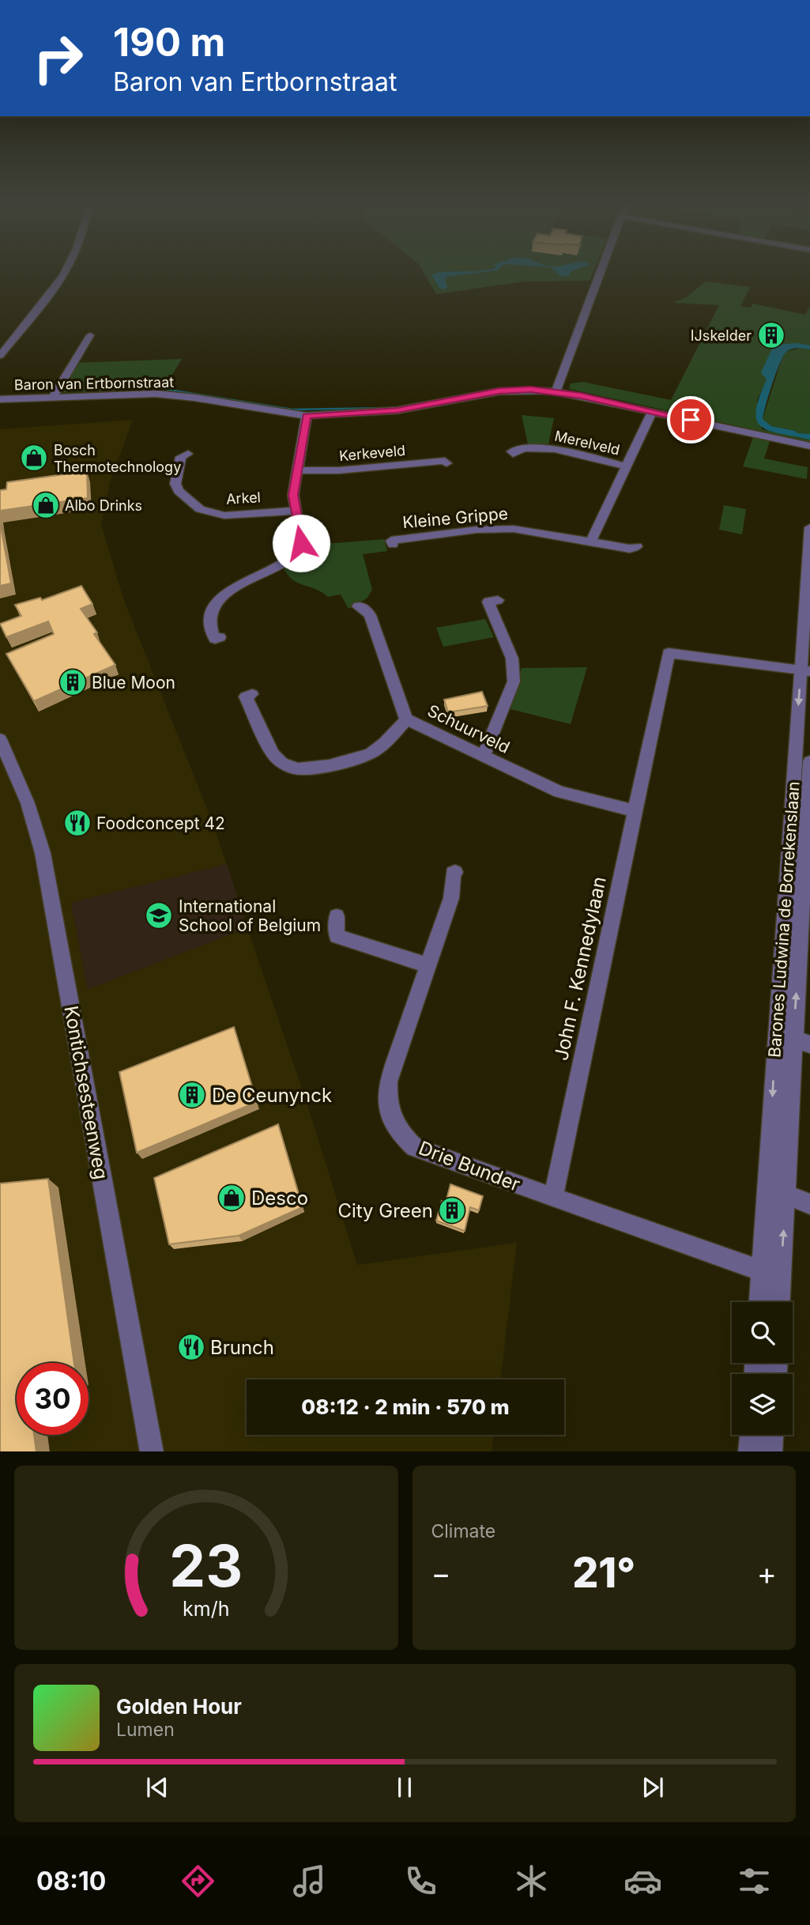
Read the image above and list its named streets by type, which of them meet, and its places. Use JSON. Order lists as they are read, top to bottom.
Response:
{
  "streets": {
    "street": [
      "Baron van Ertbornstraat",
      "Merelveld",
      "Kerkeveld",
      "Arkel",
      "Kleine Grippe",
      "Schuurveld",
      "Barones Ludwina de Borrekenslaan",
      "John F. Kennedylaan",
      "Kontichsesteenweg",
      "Drie Bunder"
    ]
  },
  "crossings": [
    ["Schuurveld", "John F. Kennedylaan"],
    ["Barones Ludwina de Borrekenslaan", "John F. Kennedylaan"],
    ["John F. Kennedylaan", "Drie Bunder"]
  ],
  "places": {
    "building": [
      "IJskelder",
      "Blue Moon",
      "De Ceunynck",
      "City Green"
    ],
    "shop": ["Bosch Thermotechnology", "Albo Drinks", "Desco"],
    "restaurant": ["Foodconcept 42", "Brunch"],
    "school or university": ["International School of Belgium"]
  },
  "page": {
    "turn": ["190 m", "Baron van Ertbornstraat"],
    "limit": "30",
    "trip": "08:12 · 2 min · 570 m",
    "tile": "Climate",
    "heat": ["−", "21°", "+"],
    "song": ["Golden Hour", "Lumen"],
    "tabs": "08:10",
    "gauge": ["23", "km/h"]
  }
}
